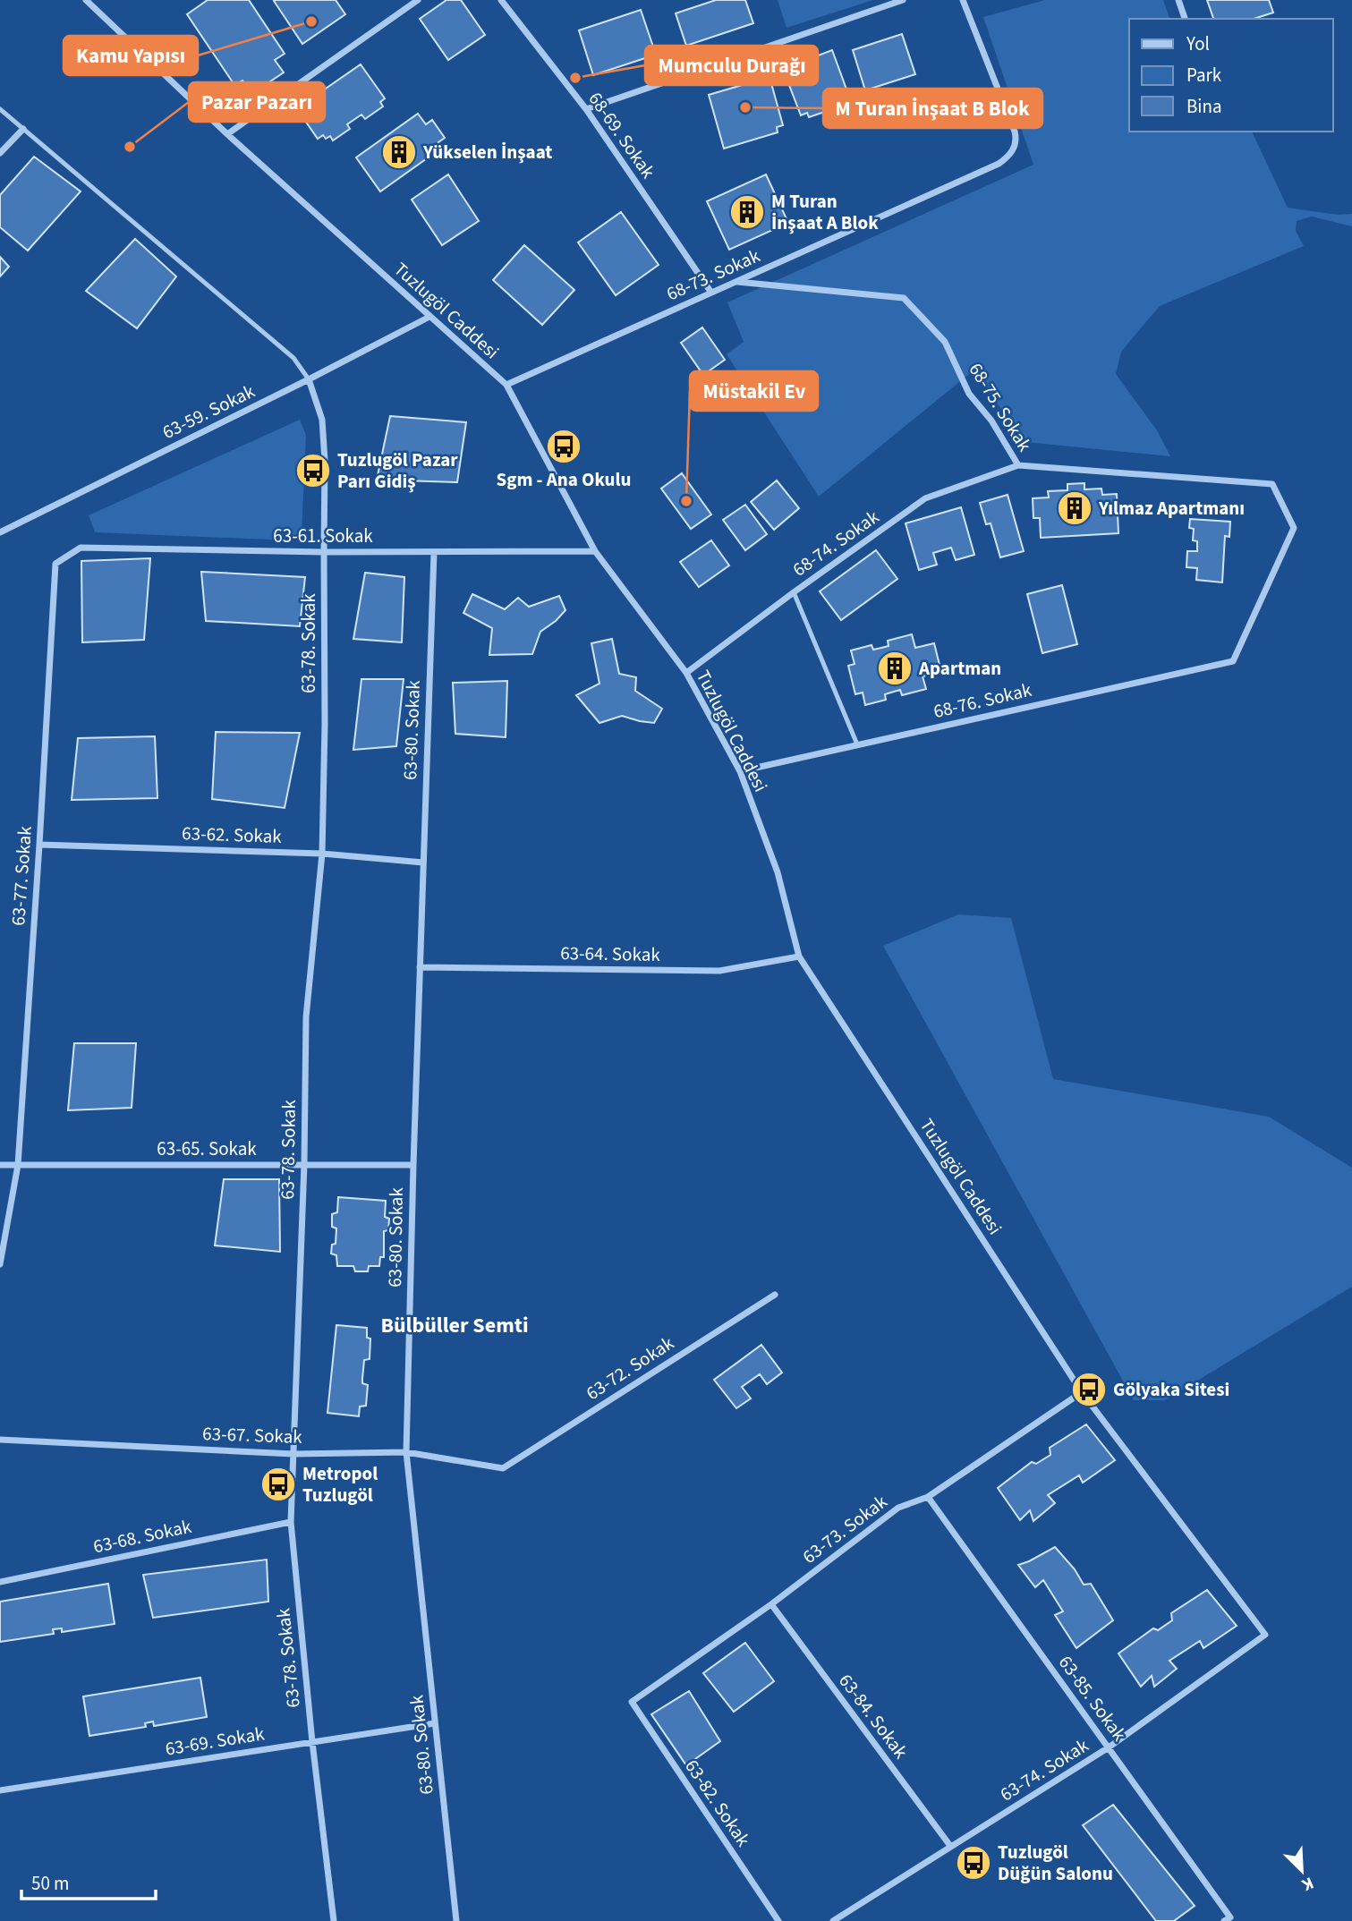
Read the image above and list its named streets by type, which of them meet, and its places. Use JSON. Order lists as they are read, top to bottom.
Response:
{
  "streets": {
    "street": [
      "68-69. Sokak",
      "68-73. Sokak",
      "Tuzlugöl Caddesi",
      "68-75. Sokak",
      "63-59. Sokak",
      "63-61. Sokak",
      "68-74. Sokak",
      "63-78. Sokak",
      "68-76. Sokak",
      "63-80. Sokak",
      "63-62. Sokak",
      "63-77. Sokak",
      "63-64. Sokak",
      "63-65. Sokak",
      "63-72. Sokak",
      "63-67. Sokak",
      "63-73. Sokak",
      "63-68. Sokak",
      "63-85. Sokak",
      "63-84. Sokak",
      "63-69. Sokak",
      "63-74. Sokak",
      "63-82. Sokak"
    ]
  },
  "crossings": [
    ["68-69. Sokak", "68-73. Sokak"],
    ["68-73. Sokak", "Tuzlugöl Caddesi"],
    ["68-73. Sokak", "68-75. Sokak"],
    ["Tuzlugöl Caddesi", "63-59. Sokak"],
    ["Tuzlugöl Caddesi", "63-61. Sokak"],
    ["Tuzlugöl Caddesi", "68-74. Sokak"],
    ["Tuzlugöl Caddesi", "68-76. Sokak"],
    ["Tuzlugöl Caddesi", "63-64. Sokak"],
    ["Tuzlugöl Caddesi", "63-73. Sokak"],
    ["Tuzlugöl Caddesi", "63-74. Sokak"],
    ["68-75. Sokak", "68-74. Sokak"],
    ["68-75. Sokak", "68-76. Sokak"],
    ["63-59. Sokak", "63-78. Sokak"],
    ["63-61. Sokak", "63-78. Sokak"],
    ["63-61. Sokak", "63-80. Sokak"],
    ["63-61. Sokak", "63-77. Sokak"],
    ["63-78. Sokak", "63-62. Sokak"],
    ["63-78. Sokak", "63-65. Sokak"],
    ["63-78. Sokak", "63-67. Sokak"],
    ["63-78. Sokak", "63-68. Sokak"],
    ["63-78. Sokak", "63-69. Sokak"],
    ["63-80. Sokak", "63-62. Sokak"],
    ["63-80. Sokak", "63-64. Sokak"],
    ["63-80. Sokak", "63-65. Sokak"],
    ["63-80. Sokak", "63-67. Sokak"],
    ["63-80. Sokak", "63-69. Sokak"],
    ["63-62. Sokak", "63-77. Sokak"],
    ["63-77. Sokak", "63-65. Sokak"],
    ["63-72. Sokak", "63-67. Sokak"],
    ["63-73. Sokak", "63-85. Sokak"],
    ["63-73. Sokak", "63-84. Sokak"],
    ["63-73. Sokak", "63-82. Sokak"],
    ["63-85. Sokak", "63-74. Sokak"],
    ["63-84. Sokak", "63-74. Sokak"]
  ],
  "districts": ["Bülbüller Semti"],
  "places": {
    "other": [
      "Kamu Yapısı",
      "Mumculu Durağı",
      "M Turan İnşaat B Blok",
      "Pazar Pazarı",
      "Müstakil Ev"
    ],
    "building": [
      "Yükselen İnşaat",
      "M Turan İnşaat A Blok",
      "Yılmaz Apartmanı",
      "Apartman"
    ],
    "bus stop": [
      "Sgm - Ana Okulu",
      "Tuzlugöl Pazar Parı Gidiş",
      "Gölyaka Sitesi",
      "Metropol Tuzlugöl",
      "Tuzlugöl Düğün Salonu"
    ]
  },
  "legend": ["Yol", "Park", "Bina"],
  "scale_bar": "50 m",
  "north": "bottom right"
}
